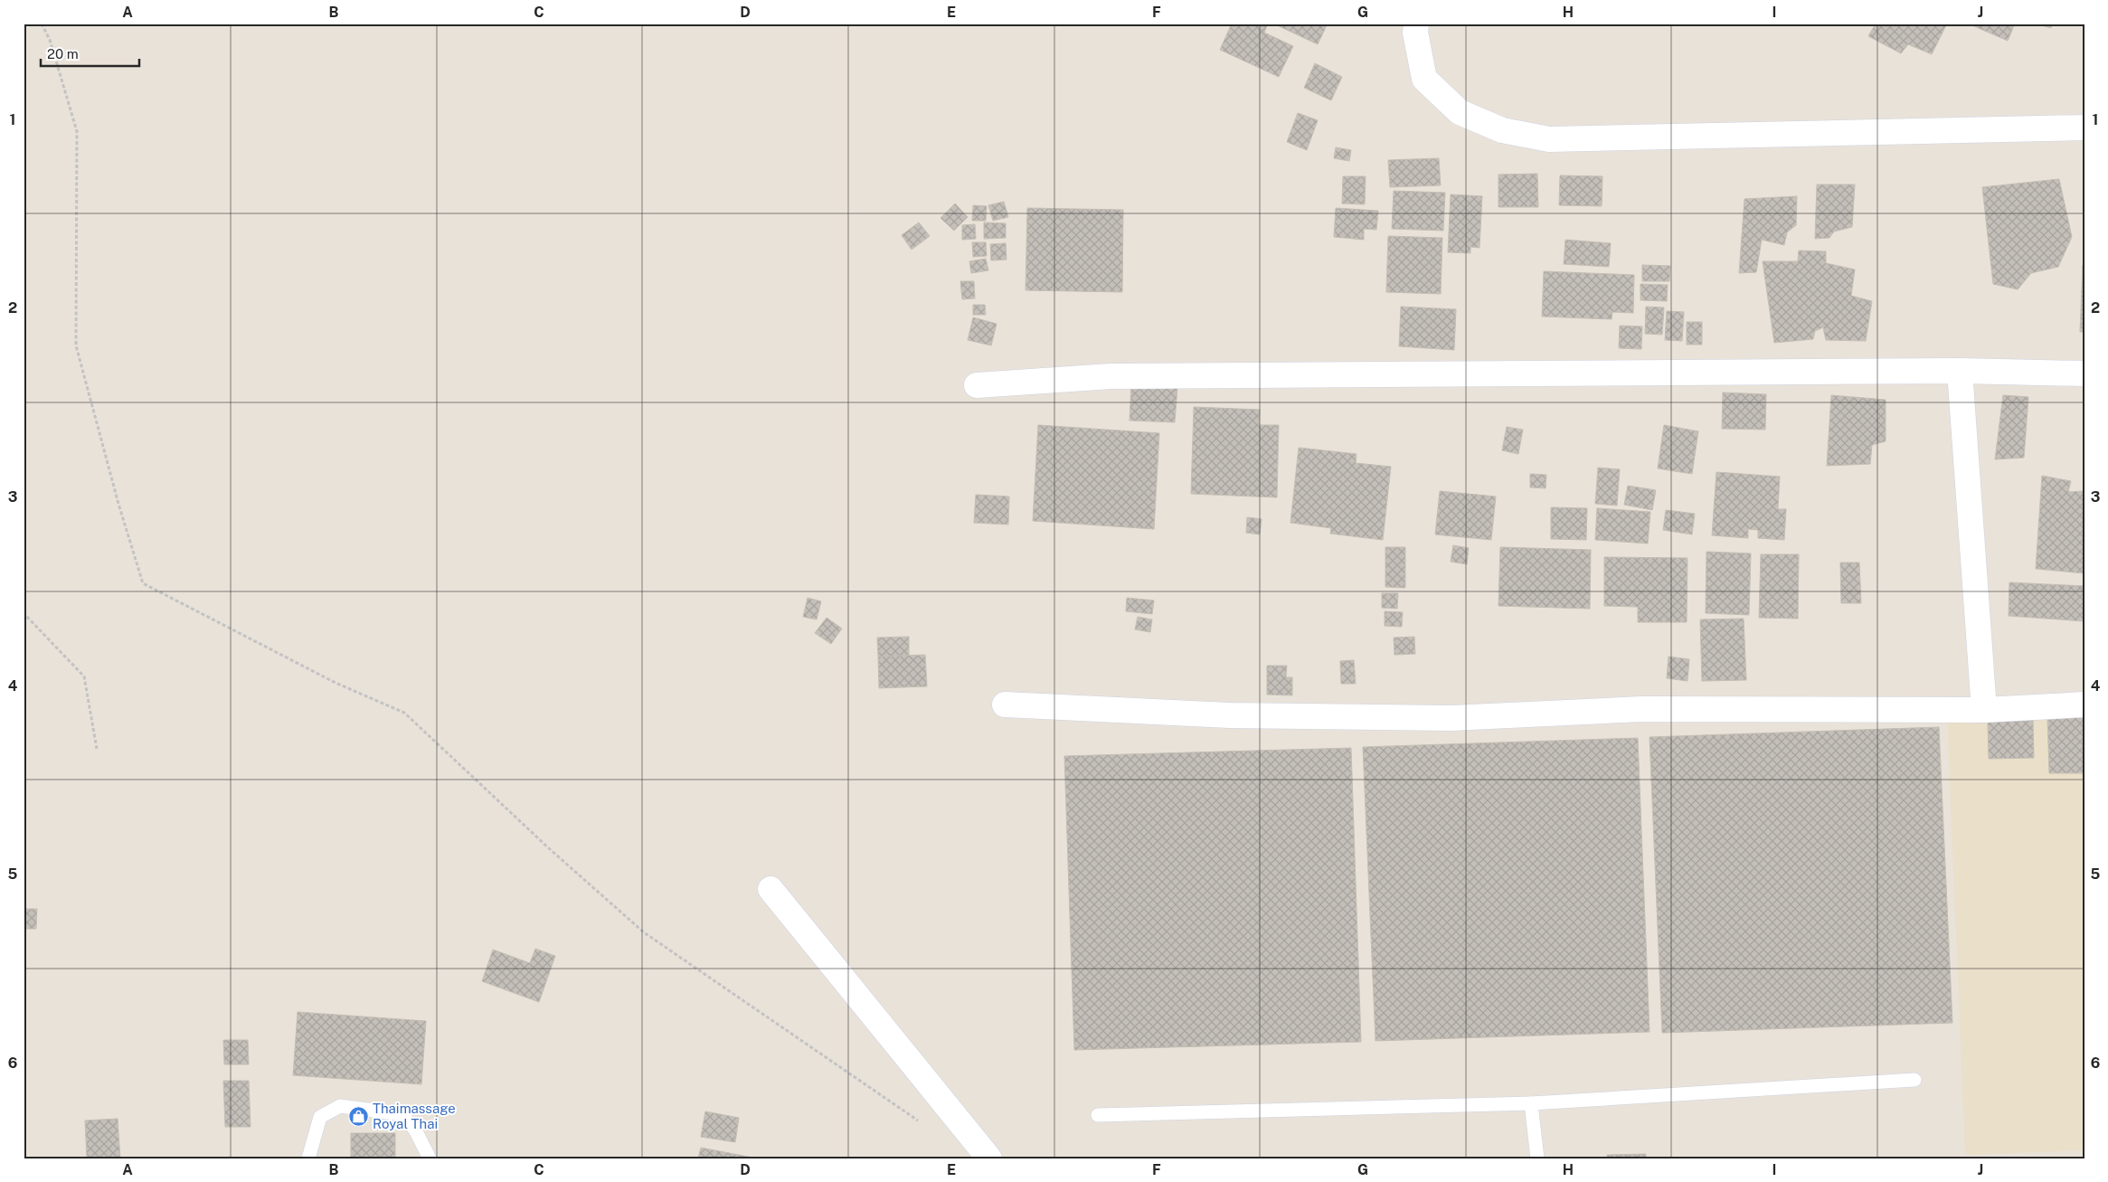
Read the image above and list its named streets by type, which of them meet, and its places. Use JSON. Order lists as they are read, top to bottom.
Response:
{
  "places": {
    "shop": ["Thaimassage Royal Thai"]
  },
  "scale_bar": "20 m",
  "grid": {
    "columns": [
      "A",
      "B",
      "C",
      "D",
      "E",
      "F",
      "G",
      "H",
      "I",
      "J"
    ],
    "rows": [
      "1",
      "2",
      "3",
      "4",
      "5",
      "6"
    ]
  }
}
